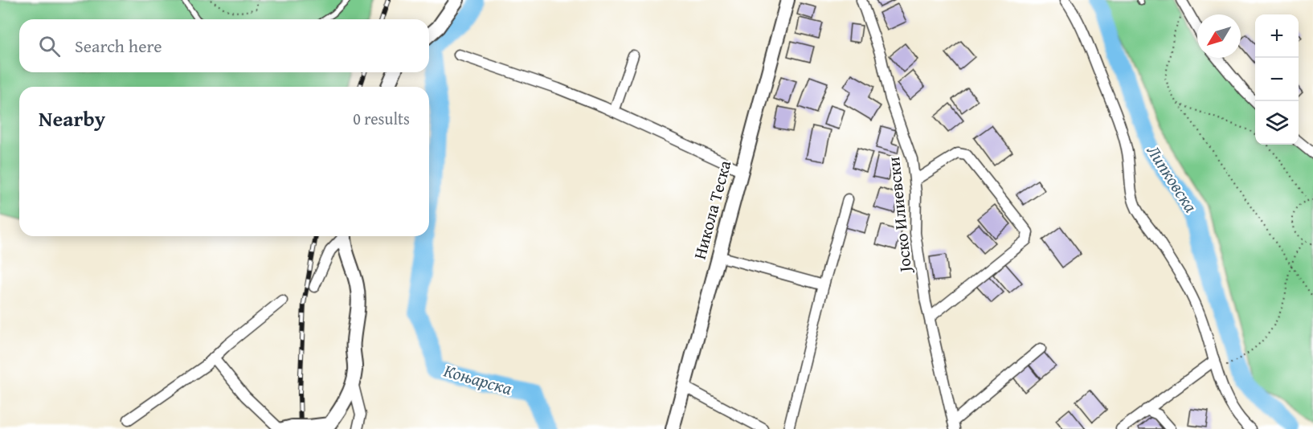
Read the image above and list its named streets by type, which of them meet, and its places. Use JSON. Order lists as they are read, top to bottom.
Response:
{
  "streets": {
    "main road": ["Никола Теска"],
    "street": ["Јоско Илиевски"]
  },
  "water": ["Липковска", "Коњарска"],
  "north": "bottom left",
  "page": {
    "map_buttons": ["+", "−"],
    "search": "Search here",
    "heading": ["Nearby", "0 results"]
  }
}
